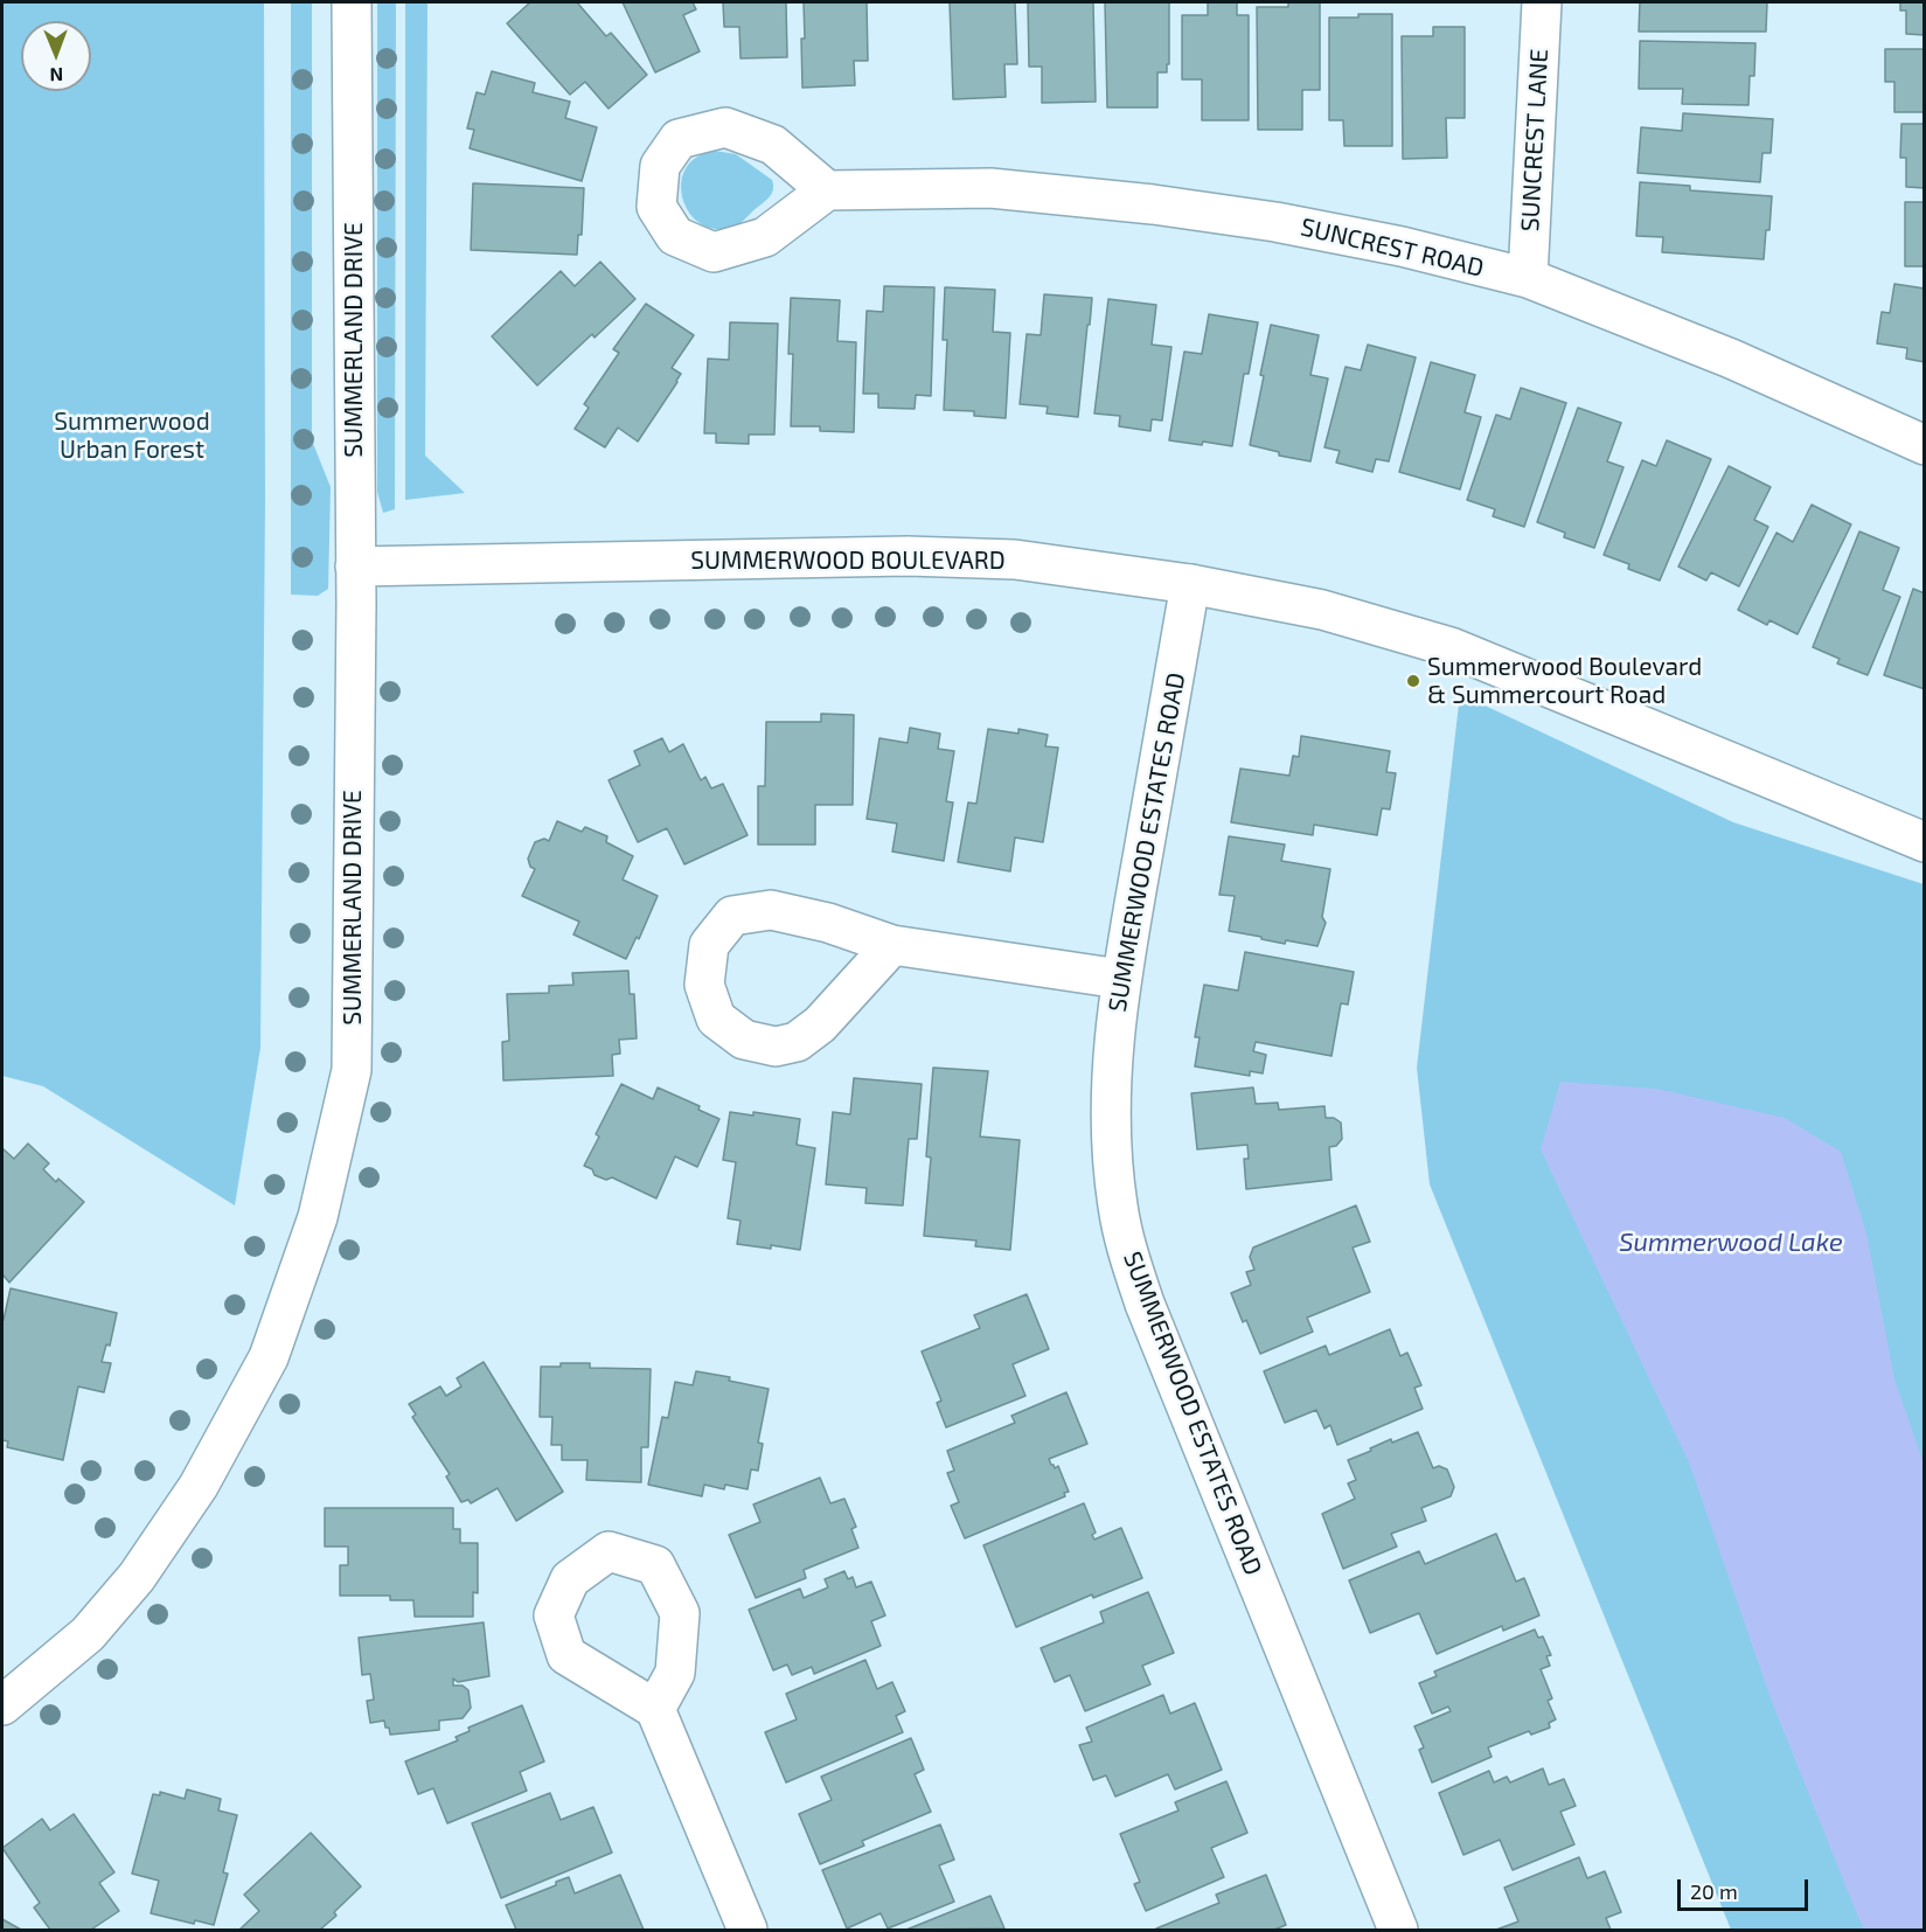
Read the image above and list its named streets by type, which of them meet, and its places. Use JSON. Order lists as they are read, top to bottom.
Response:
{
  "streets": {
    "street": [
      "SUNCREST LANE",
      "SUNCREST ROAD",
      "SUMMERLAND DRIVE",
      "SUMMERWOOD BOULEVARD",
      "SUMMERWOOD ESTATES ROAD"
    ]
  },
  "crossings": [
    ["SUNCREST LANE", "SUNCREST ROAD"],
    ["SUMMERLAND DRIVE", "SUMMERWOOD BOULEVARD"],
    ["SUMMERWOOD BOULEVARD", "SUMMERWOOD ESTATES ROAD"]
  ],
  "water": ["Summerwood Lake"],
  "parks": ["Summerwood Urban Forest"],
  "places": ["Summerwood Boulevard & Summercourt Road"],
  "scale_bar": "20 m",
  "north": "bottom"
}
